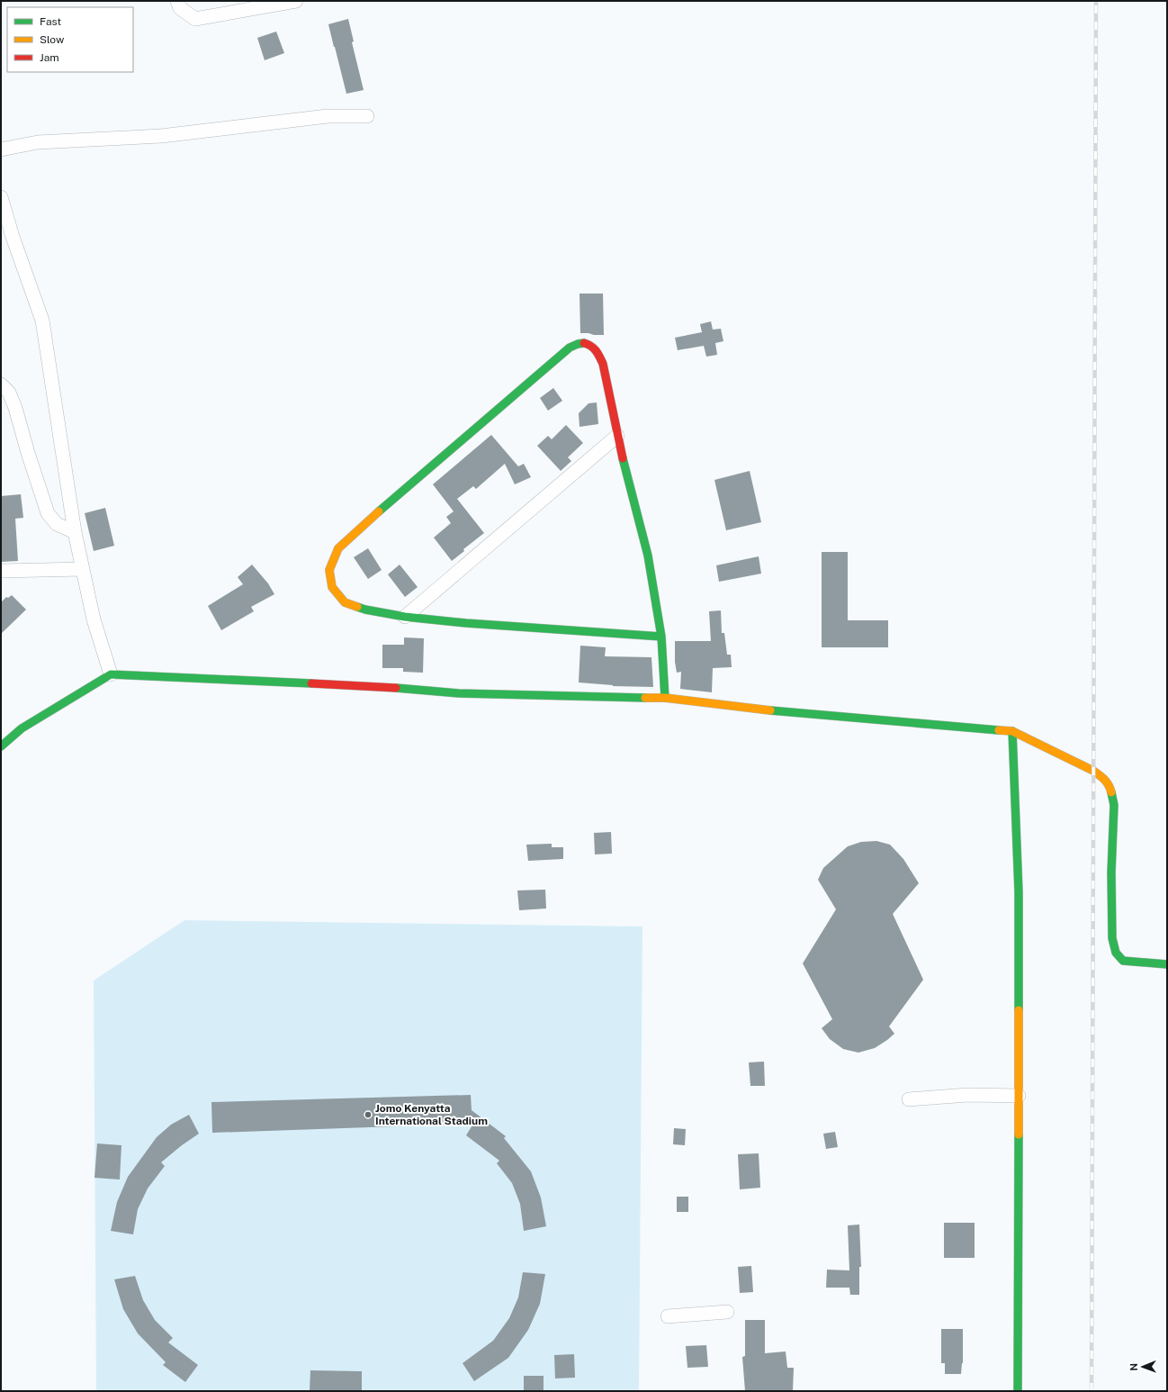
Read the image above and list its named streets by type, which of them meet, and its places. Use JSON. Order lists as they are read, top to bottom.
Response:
{
  "places": ["Jomo Kenyatta International Stadium"],
  "legend": ["Fast", "Slow", "Jam"],
  "north": "left"
}
